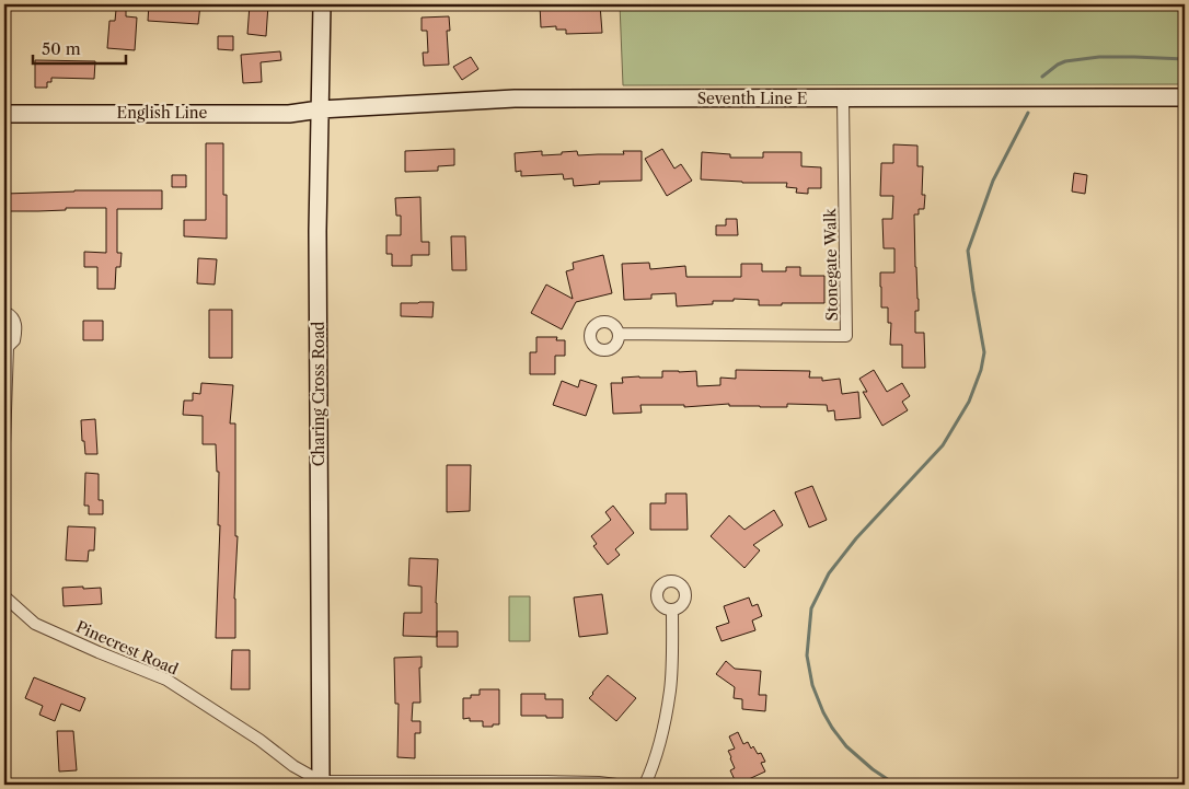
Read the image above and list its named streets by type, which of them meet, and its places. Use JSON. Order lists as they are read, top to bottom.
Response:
{
  "streets": {
    "street": [
      "Seventh Line E",
      "English Line",
      "Stonegate Walk",
      "Charing Cross Road",
      "Pinecrest Road"
    ]
  },
  "crossings": [
    ["Seventh Line E", "English Line"],
    ["Seventh Line E", "Stonegate Walk"],
    ["Seventh Line E", "Charing Cross Road"],
    ["English Line", "Charing Cross Road"],
    ["Charing Cross Road", "Pinecrest Road"]
  ],
  "scale_bar": "50 m"
}
